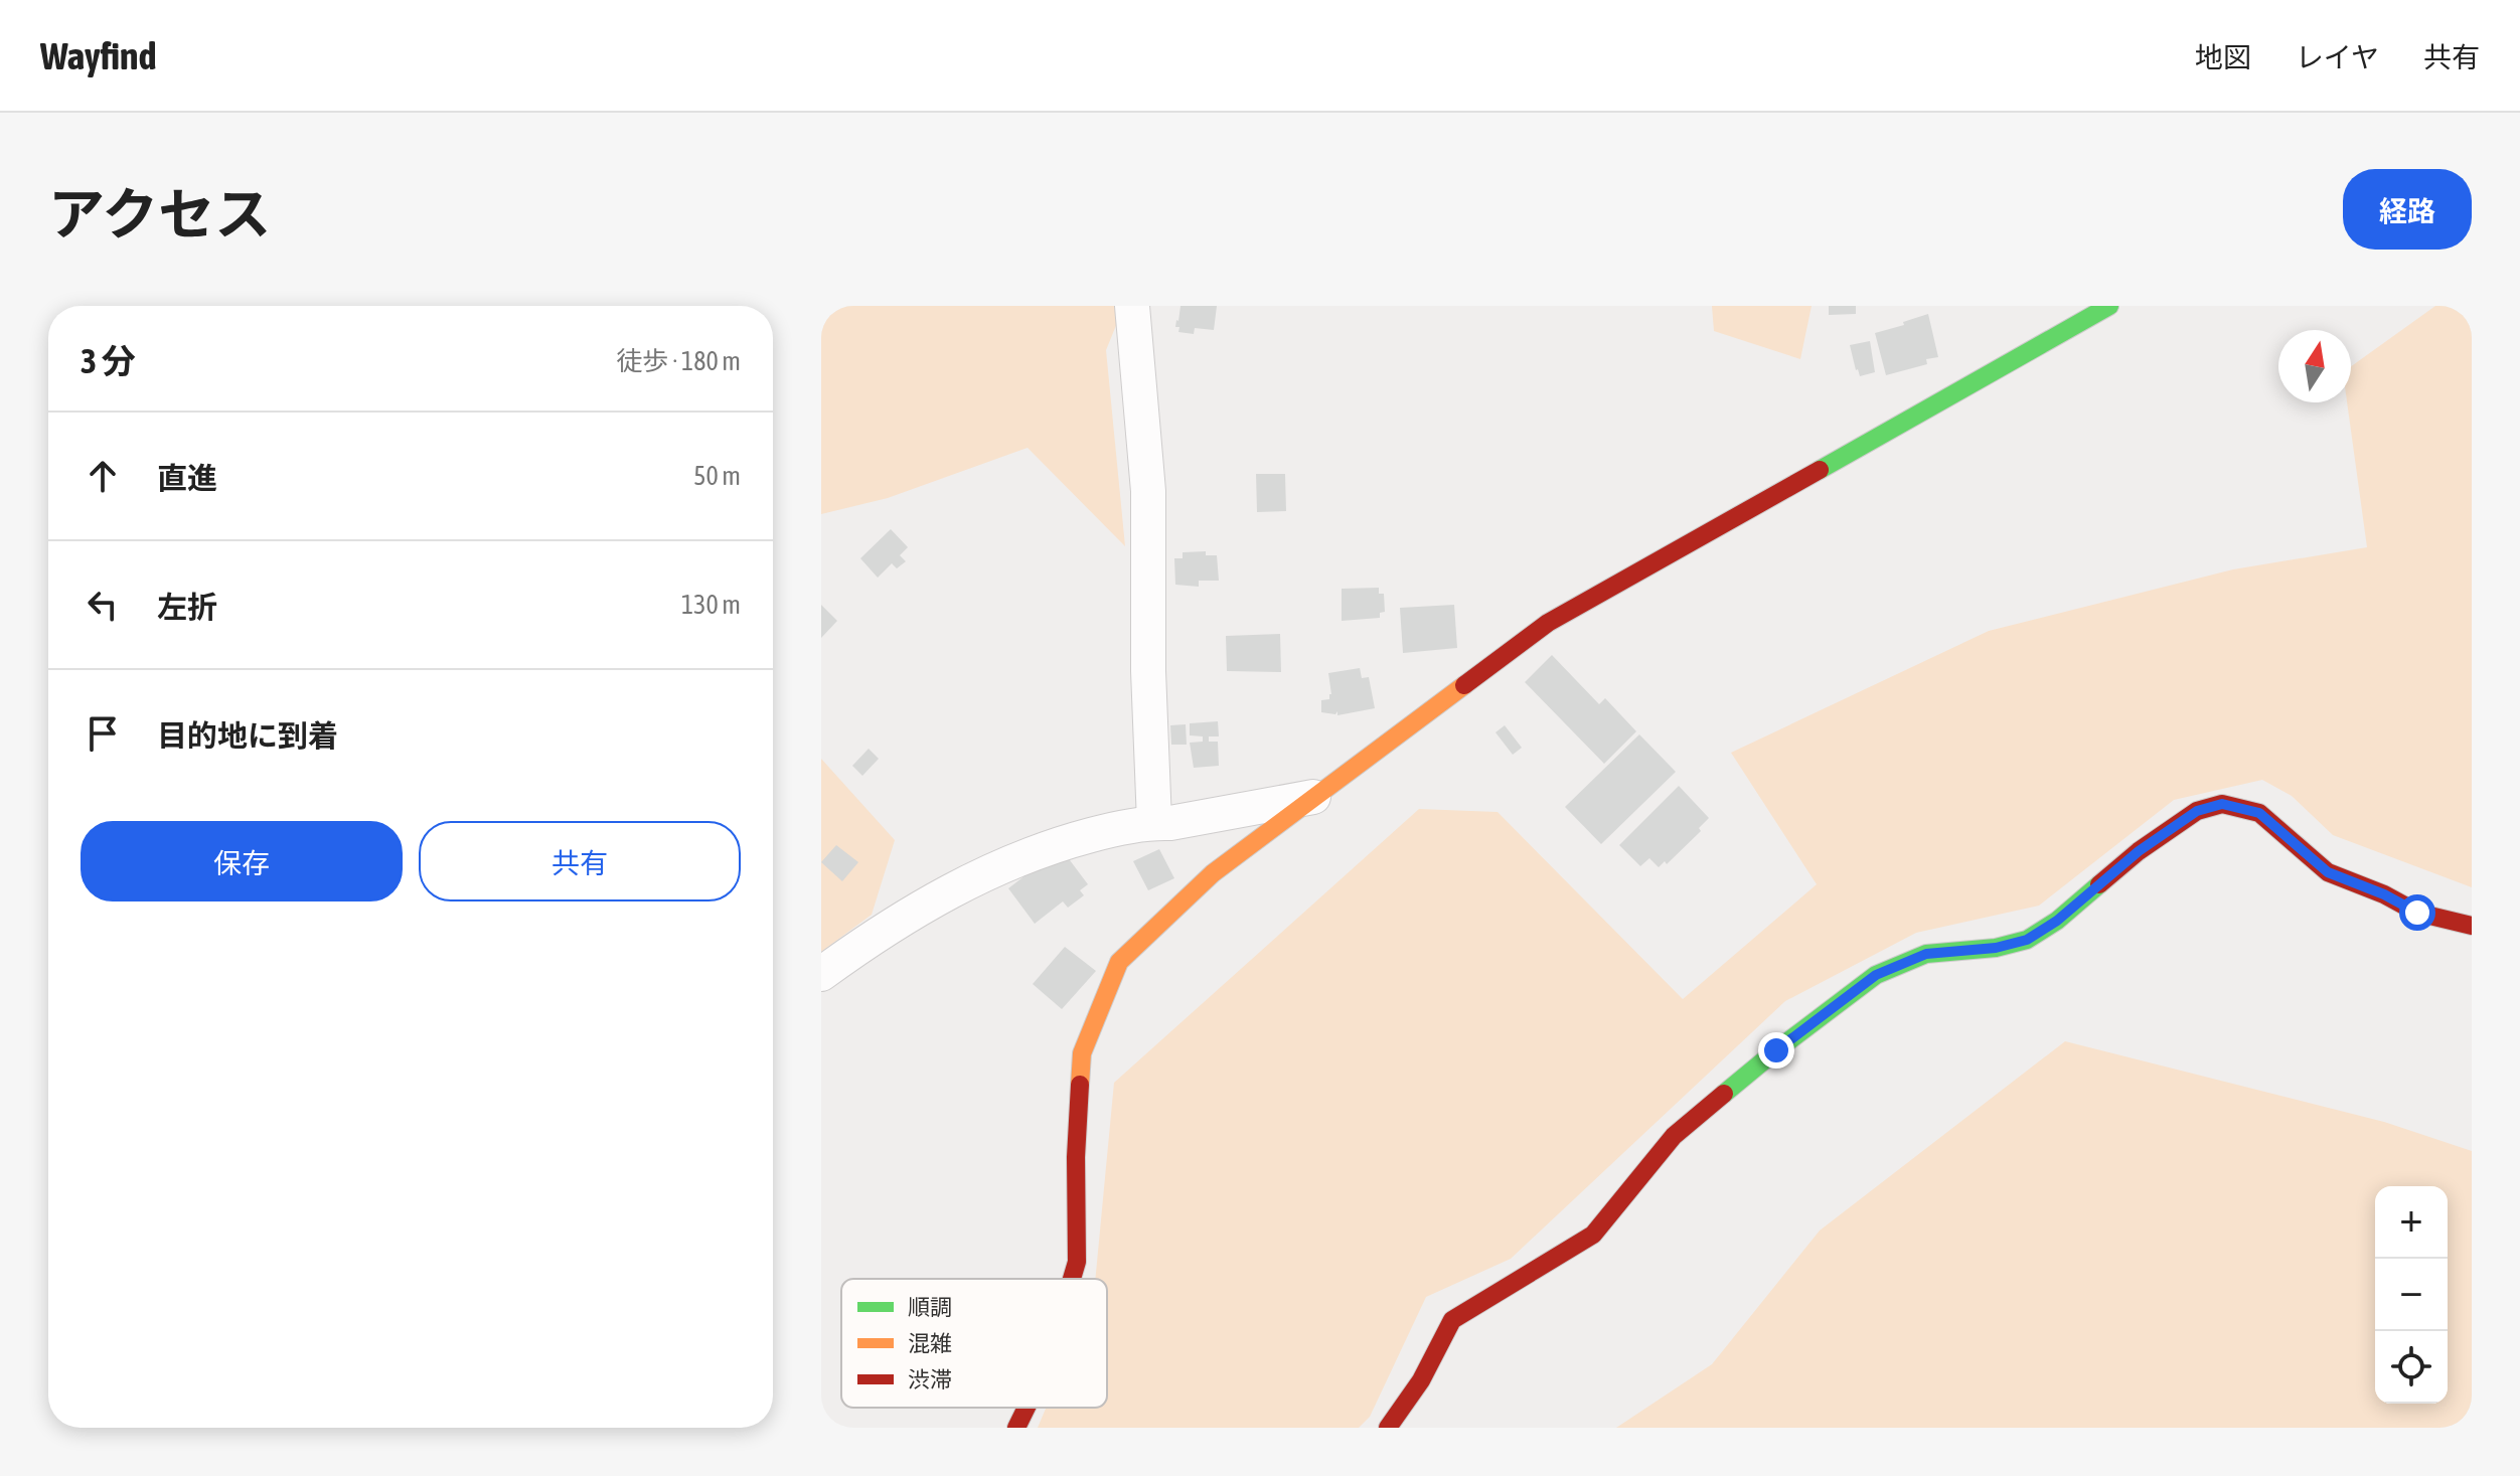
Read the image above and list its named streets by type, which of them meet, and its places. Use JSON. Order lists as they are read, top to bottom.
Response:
{
  "legend": ["順調", "混雑", "渋滞"],
  "north": "top",
  "page": {
    "header": "Wayfind",
    "nav": ["地図", "レイヤ", "共有"],
    "title": "アクセス",
    "buttons": [
      "経路",
      ["保存", "共有"]
    ],
    "heading": ["3 分", "徒歩 · 180 m"],
    "list": [
      ["直進", "50 m"],
      ["左折", "130 m"],
      "目的地に到着"
    ],
    "map_buttons": ["+", "−"]
  }
}
